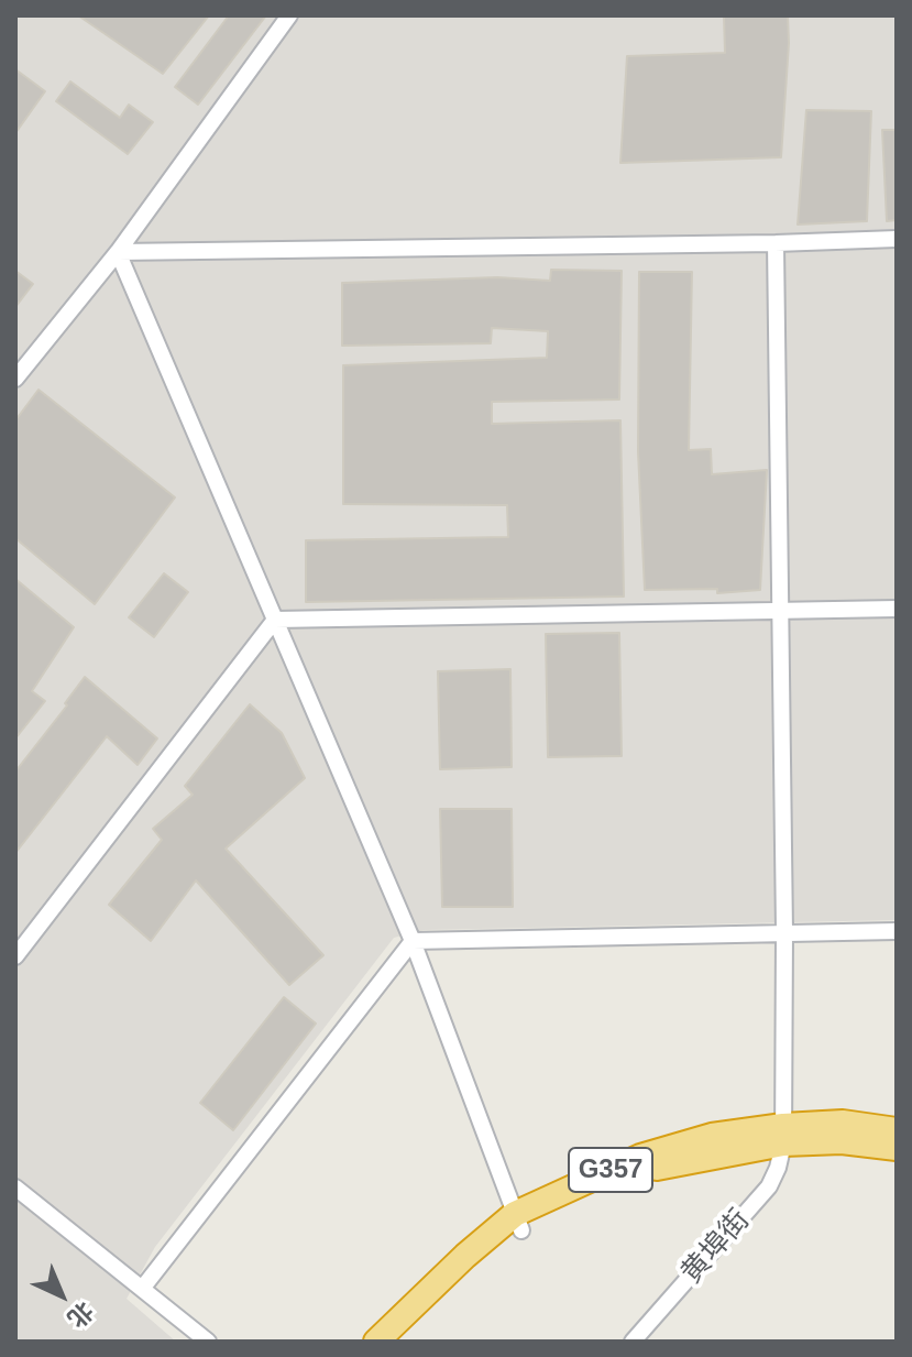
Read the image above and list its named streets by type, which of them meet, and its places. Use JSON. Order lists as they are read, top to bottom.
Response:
{
  "streets": {
    "highway": ["G357"],
    "street": ["黄埠街"]
  },
  "crossings": [
    ["G357", "黄埠街"]
  ],
  "north": "bottom right"
}
